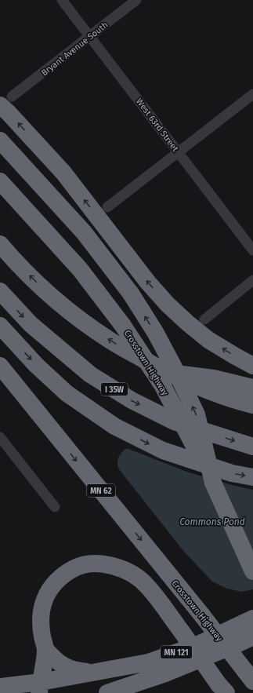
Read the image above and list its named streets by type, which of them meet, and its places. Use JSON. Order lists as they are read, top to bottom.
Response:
{
  "streets": {
    "highway": [
      "Crosstown Highway",
      "I 35W",
      "MN 62",
      "MN 121"
    ],
    "street": ["Bryant Avenue South", "West 63rd Street"]
  },
  "crossings": [
    ["Bryant Avenue South", "West 63rd Street"]
  ],
  "water": ["Commons Pond"]
}
